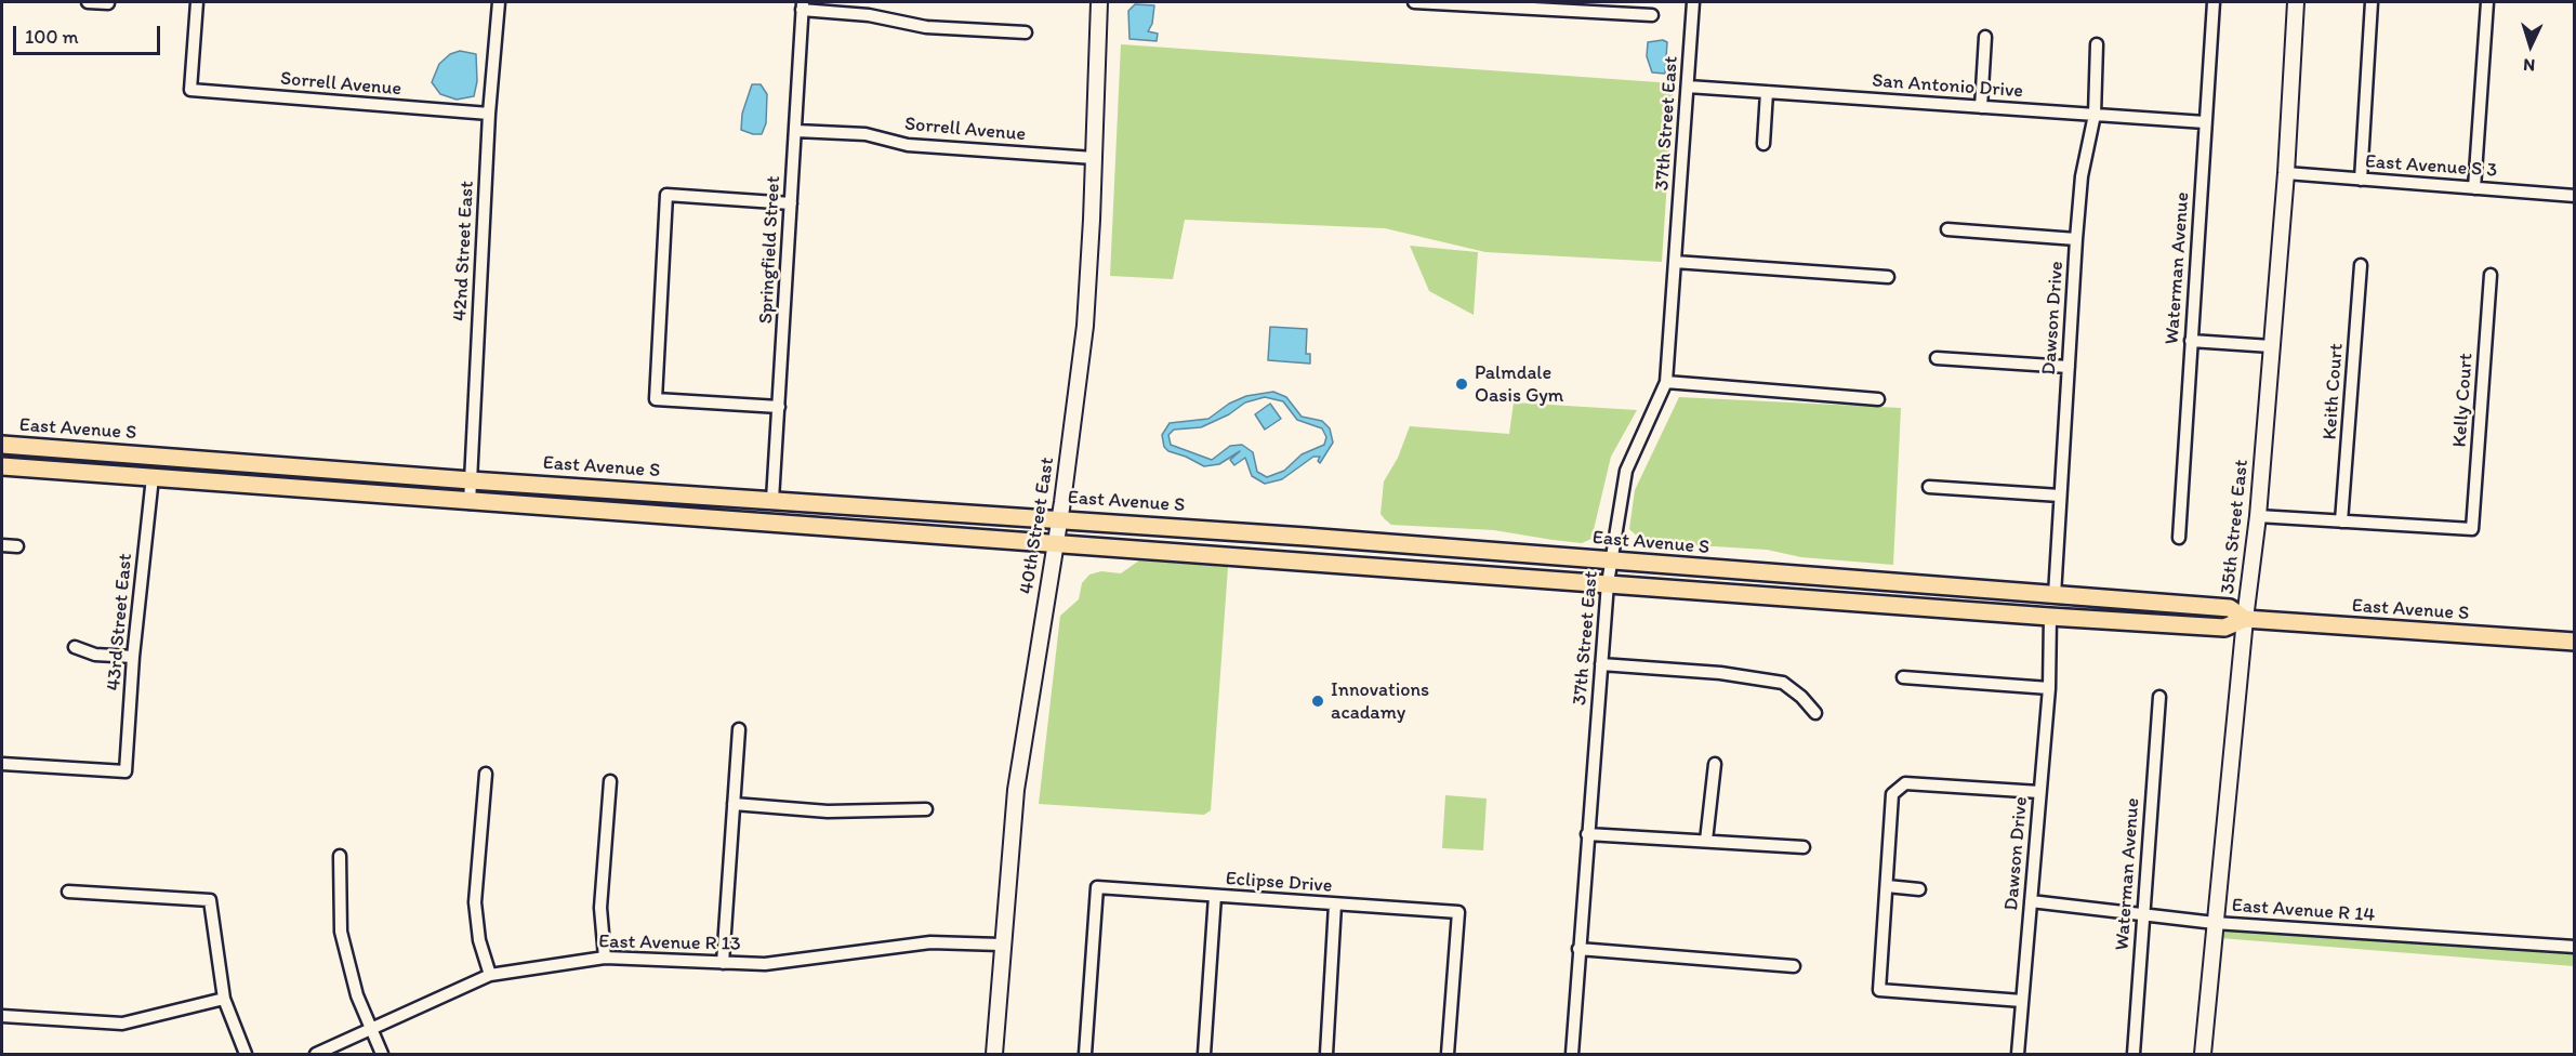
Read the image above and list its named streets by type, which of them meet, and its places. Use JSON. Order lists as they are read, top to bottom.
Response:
{
  "streets": {
    "main road": ["East Avenue S", "40th Street East", "35th Street East"],
    "street": [
      "Sorrell Avenue",
      "San Antonio Drive",
      "37th Street East",
      "East Avenue S 3",
      "Springfield Street",
      "42nd Street East",
      "Waterman Avenue",
      "Dawson Drive",
      "Keith Court",
      "Kelly Court",
      "43rd Street East",
      "Eclipse Drive",
      "East Avenue R 14",
      "East Avenue R 13"
    ]
  },
  "crossings": [
    ["Sorrell Avenue", "Springfield Street"],
    ["Sorrell Avenue", "42nd Street East"],
    ["Sorrell Avenue", "40th Street East"],
    ["San Antonio Drive", "37th Street East"],
    ["San Antonio Drive", "Waterman Avenue"],
    ["San Antonio Drive", "Dawson Drive"],
    ["37th Street East", "East Avenue S"],
    ["East Avenue S 3", "35th Street East"],
    ["Springfield Street", "East Avenue S"],
    ["42nd Street East", "East Avenue S"],
    ["Waterman Avenue", "East Avenue R 14"],
    ["Dawson Drive", "East Avenue S"],
    ["Dawson Drive", "East Avenue R 14"],
    ["Keith Court", "Kelly Court"],
    ["East Avenue S", "40th Street East"],
    ["East Avenue S", "35th Street East"],
    ["East Avenue S", "43rd Street East"],
    ["40th Street East", "East Avenue R 13"],
    ["35th Street East", "East Avenue R 14"]
  ],
  "places": ["Palmdale Oasis Gym", "Innovations acadamy"],
  "scale_bar": "100 m",
  "north": "bottom"
}
